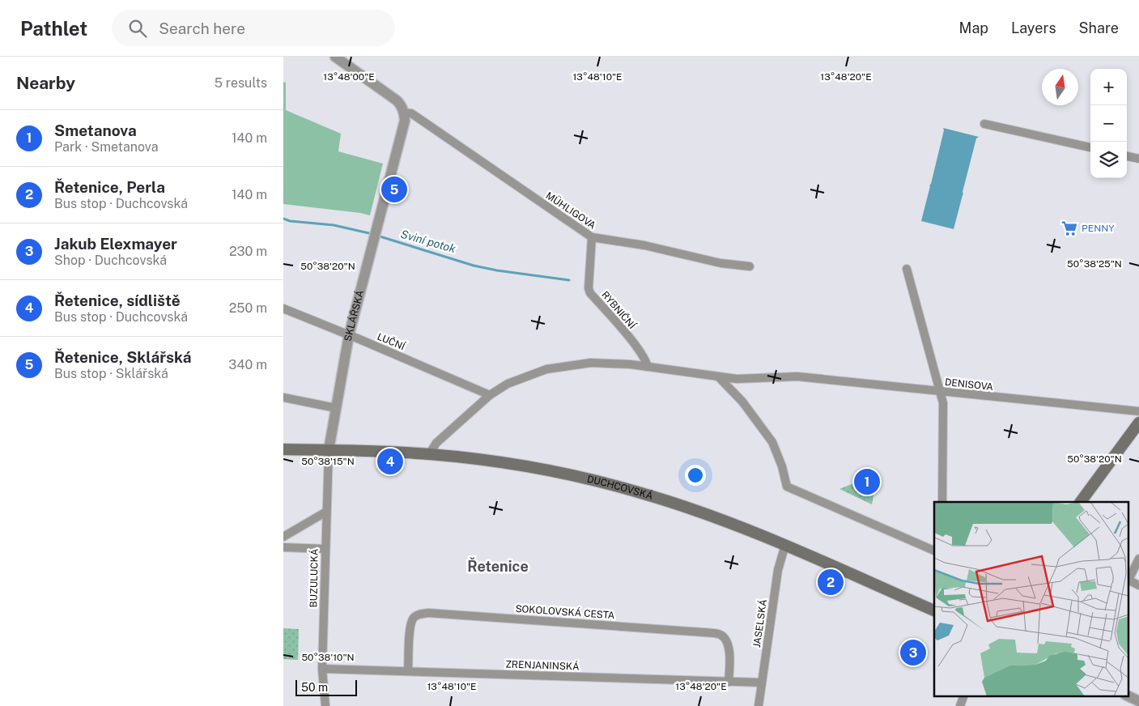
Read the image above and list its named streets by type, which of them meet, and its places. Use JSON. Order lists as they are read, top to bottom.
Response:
{
  "streets": {
    "main road": ["DUCHCOVSKÁ"],
    "street": [
      "MÜHLIGOVA",
      "RYBNIČNÍ",
      "SKLÁŘSKÁ",
      "LUČNÍ",
      "DENISOVA",
      "BUZULUCKÁ",
      "SOKOLOVSKÁ CESTA",
      "JASELSKÁ",
      "ZRENJANINSKÁ"
    ]
  },
  "crossings": [
    ["MÜHLIGOVA", "RYBNIČNÍ"],
    ["MÜHLIGOVA", "SKLÁŘSKÁ"],
    ["RYBNIČNÍ", "DENISOVA"],
    ["SKLÁŘSKÁ", "LUČNÍ"],
    ["SKLÁŘSKÁ", "DUCHCOVSKÁ"],
    ["SKLÁŘSKÁ", "BUZULUCKÁ"],
    ["LUČNÍ", "DENISOVA"],
    ["DENISOVA", "DUCHCOVSKÁ"],
    ["DUCHCOVSKÁ", "BUZULUCKÁ"],
    ["DUCHCOVSKÁ", "JASELSKÁ"],
    ["BUZULUCKÁ", "ZRENJANINSKÁ"],
    ["SOKOLOVSKÁ CESTA", "ZRENJANINSKÁ"],
    ["JASELSKÁ", "ZRENJANINSKÁ"]
  ],
  "districts": ["Řetenice"],
  "water": ["Sviní potok"],
  "places": {
    "supermarket": ["PENNY"]
  },
  "scale_bar": "50 m",
  "north": "top",
  "page": {
    "header": "Pathlet",
    "search": "Search here",
    "nav": ["Map", "Layers", "Share"],
    "heading": ["Nearby", "5 results"],
    "map_buttons": ["+", "−"],
    "list": [
      {
        "mark": "1",
        "name": "Smetanova",
        "note": "Park · Smetanova",
        "value": "140 m"
      },
      {
        "mark": "2",
        "name": "Řetenice, Perla",
        "note": "Bus stop · Duchcovská",
        "value": "140 m"
      },
      {
        "mark": "3",
        "name": "Jakub Elexmayer",
        "note": "Shop · Duchcovská",
        "value": "230 m"
      },
      {
        "mark": "4",
        "name": "Řetenice, sídliště",
        "note": "Bus stop · Duchcovská",
        "value": "250 m"
      },
      {
        "mark": "5",
        "name": "Řetenice, Sklářská",
        "note": "Bus stop · Sklářská",
        "value": "340 m"
      }
    ],
    "pins": [
      "5",
      "4",
      "1",
      "2",
      "3"
    ],
    "scale": "50 m"
  },
  "coordinates": [
    "13°48'10\"E",
    "13°48'20\"E",
    "13°48'00\"E",
    "50°38'25\"N",
    "50°38'20\"N",
    "50°38'15\"N",
    "50°38'10\"N"
  ]
}
